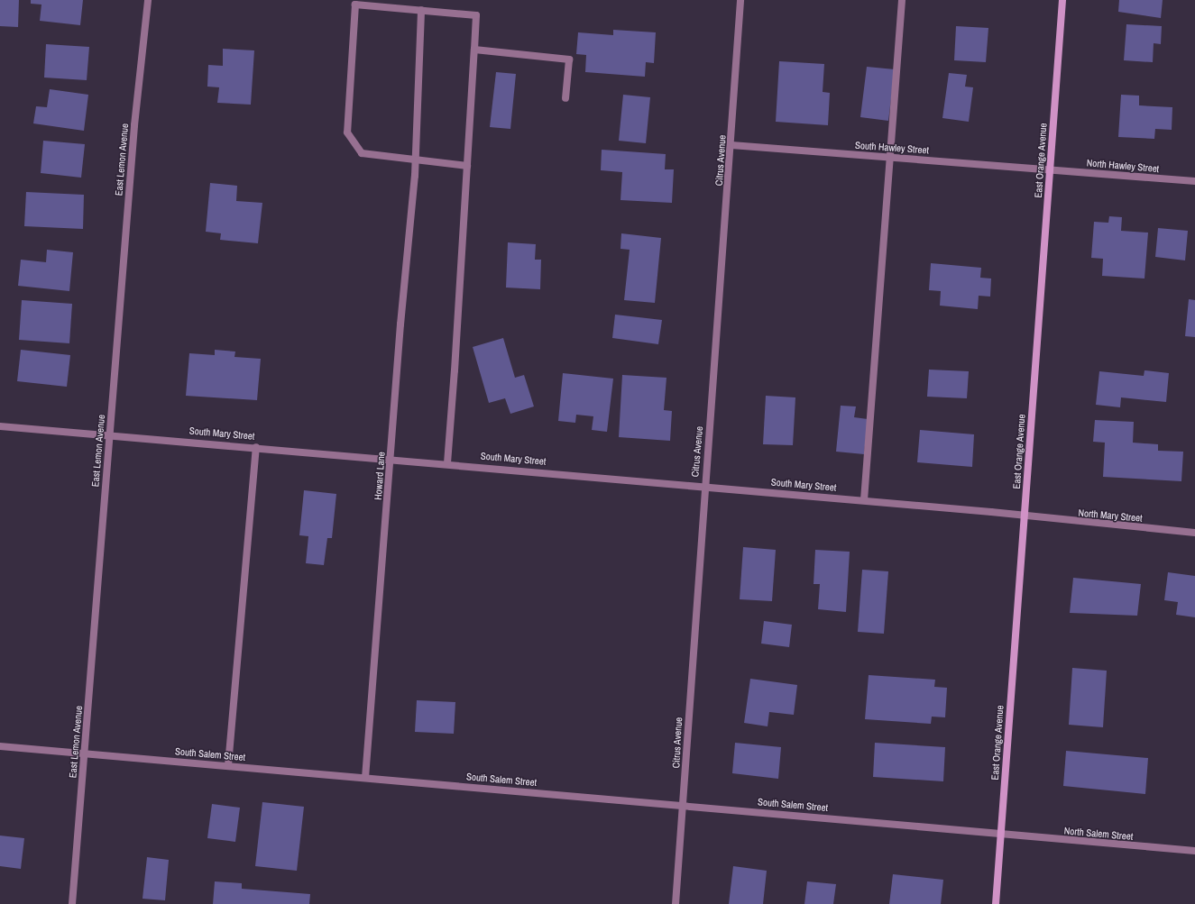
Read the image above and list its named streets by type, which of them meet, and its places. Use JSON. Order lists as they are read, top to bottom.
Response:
{
  "streets": {
    "main road": ["East Orange Avenue"],
    "street": [
      "South Hawley Street",
      "East Lemon Avenue",
      "Citrus Avenue",
      "North Hawley Street",
      "South Mary Street",
      "Howard Lane",
      "North Mary Street",
      "South Salem Street",
      "North Salem Street"
    ]
  },
  "crossings": [
    ["South Hawley Street", "Citrus Avenue"],
    ["South Hawley Street", "East Orange Avenue"],
    ["South Hawley Street", "North Hawley Street"],
    ["East Lemon Avenue", "South Mary Street"],
    ["East Lemon Avenue", "South Salem Street"],
    ["Citrus Avenue", "South Mary Street"],
    ["Citrus Avenue", "South Salem Street"],
    ["East Orange Avenue", "North Hawley Street"],
    ["East Orange Avenue", "South Mary Street"],
    ["East Orange Avenue", "North Mary Street"],
    ["East Orange Avenue", "South Salem Street"],
    ["East Orange Avenue", "North Salem Street"],
    ["South Mary Street", "Howard Lane"],
    ["South Mary Street", "North Mary Street"],
    ["Howard Lane", "South Salem Street"],
    ["South Salem Street", "North Salem Street"]
  ]
}
